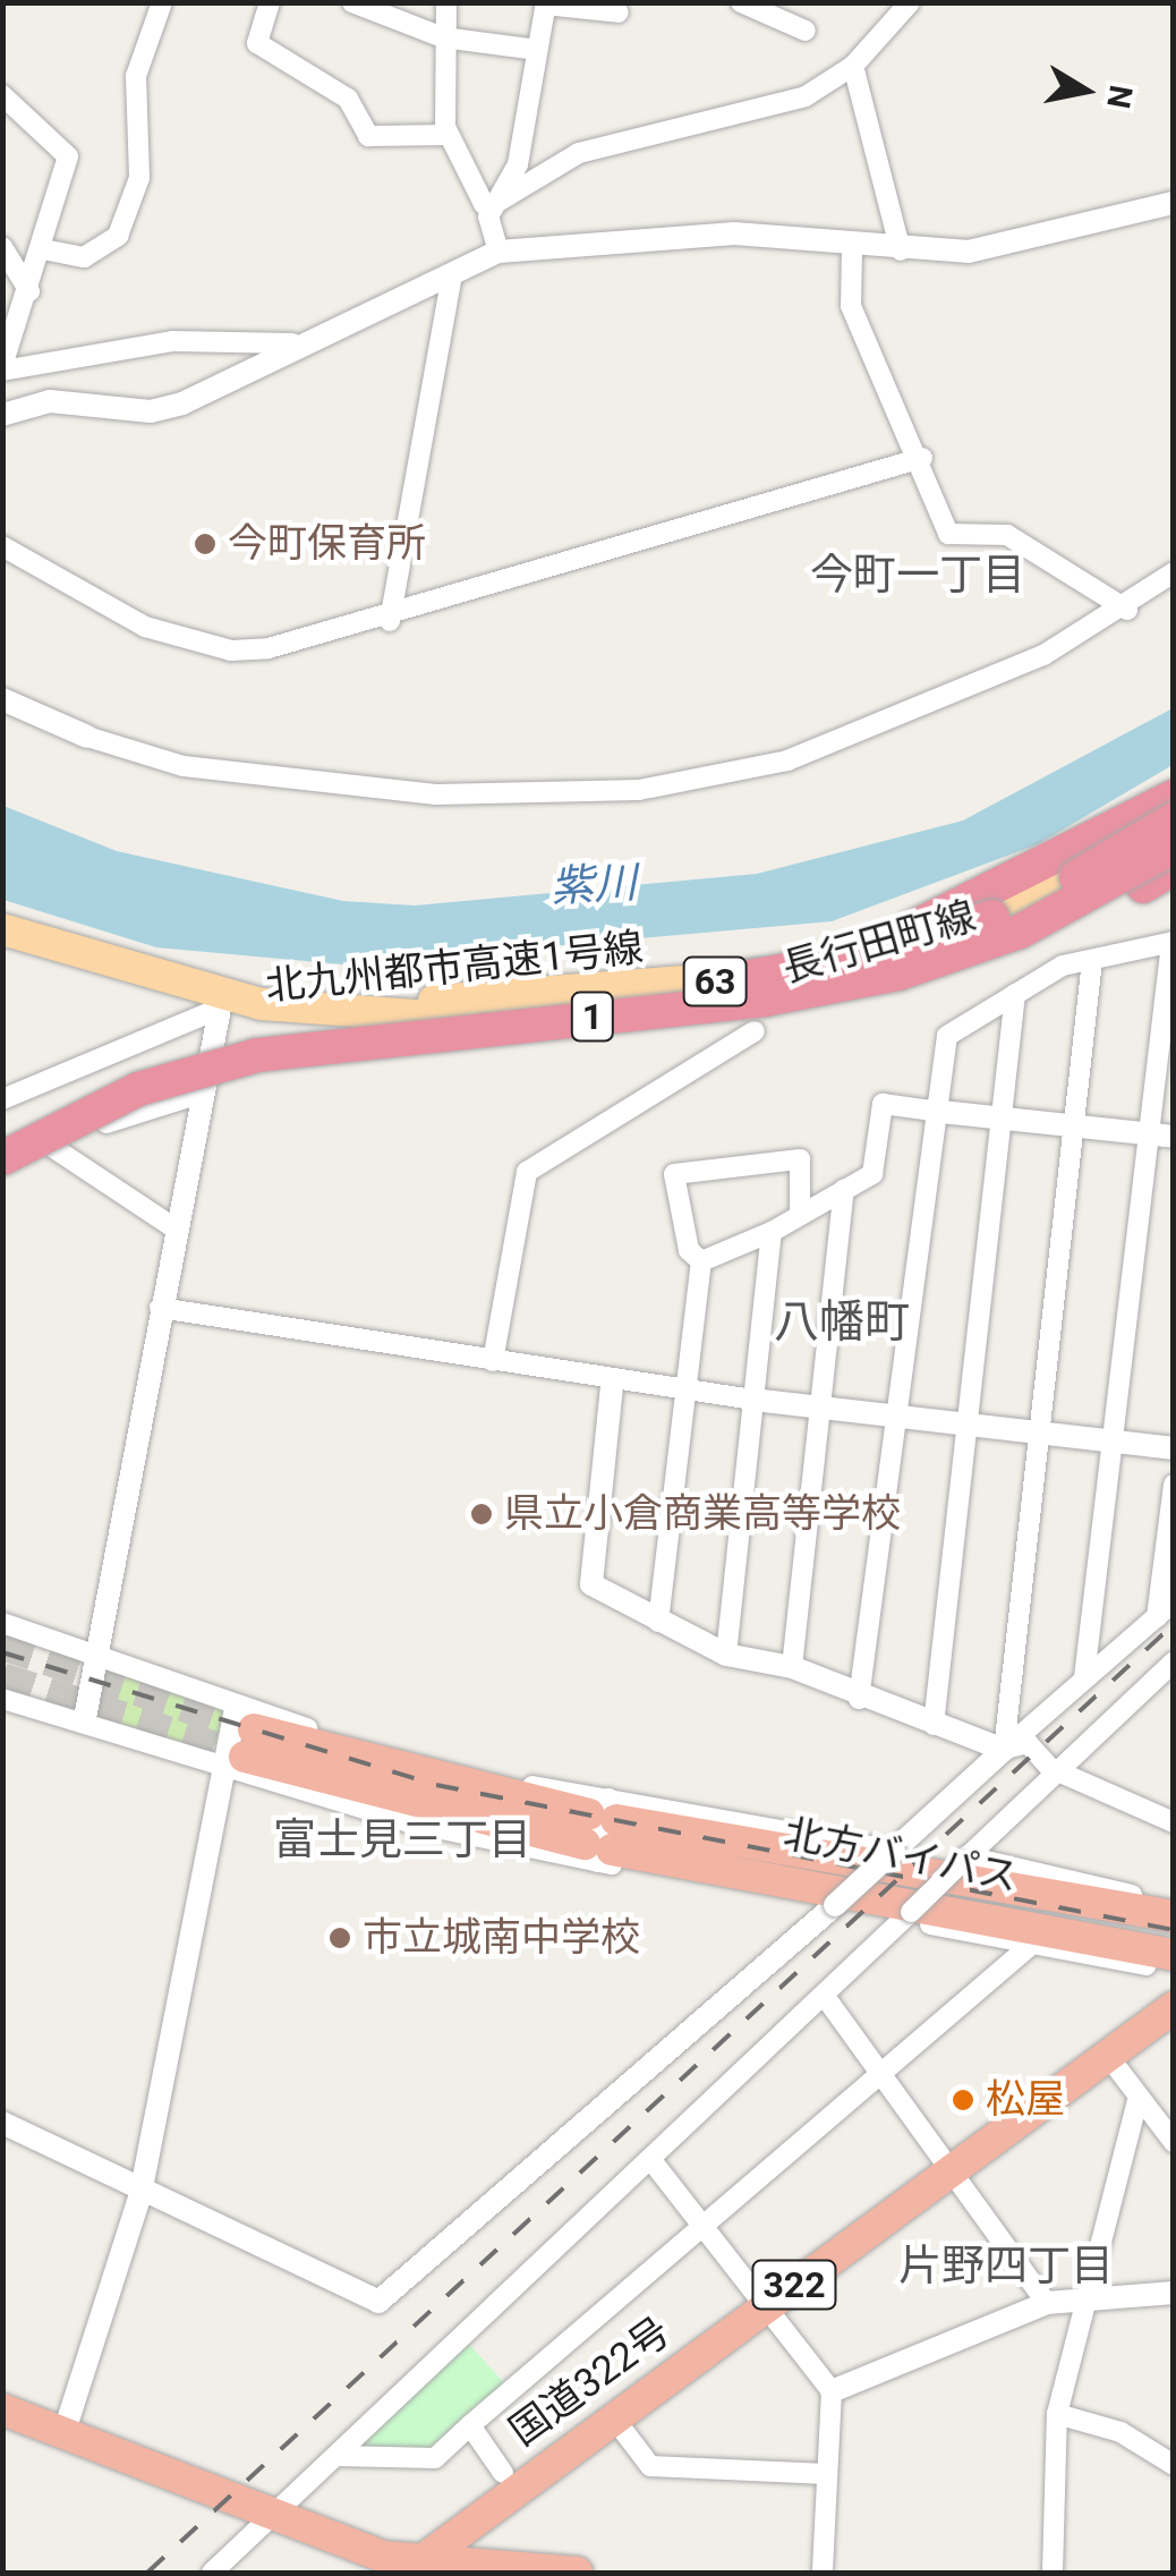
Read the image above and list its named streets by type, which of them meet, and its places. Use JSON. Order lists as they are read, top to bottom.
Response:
{
  "streets": {
    "highway": [
      "北九州都市高速1号線",
      "1",
      "北方バイパス",
      "322",
      "国道322号"
    ],
    "main road": ["長行田町線", "63"]
  },
  "crossings": [
    ["長行田町線", "北九州都市高速1号線"]
  ],
  "districts": [
    "今町一丁目",
    "八幡町",
    "富士見三丁目",
    "片野四丁目"
  ],
  "water": ["紫川"],
  "places": [
    "今町保育所",
    "県立小倉商業高等学校",
    "市立城南中学校",
    "松屋"
  ],
  "north": "right"
}
